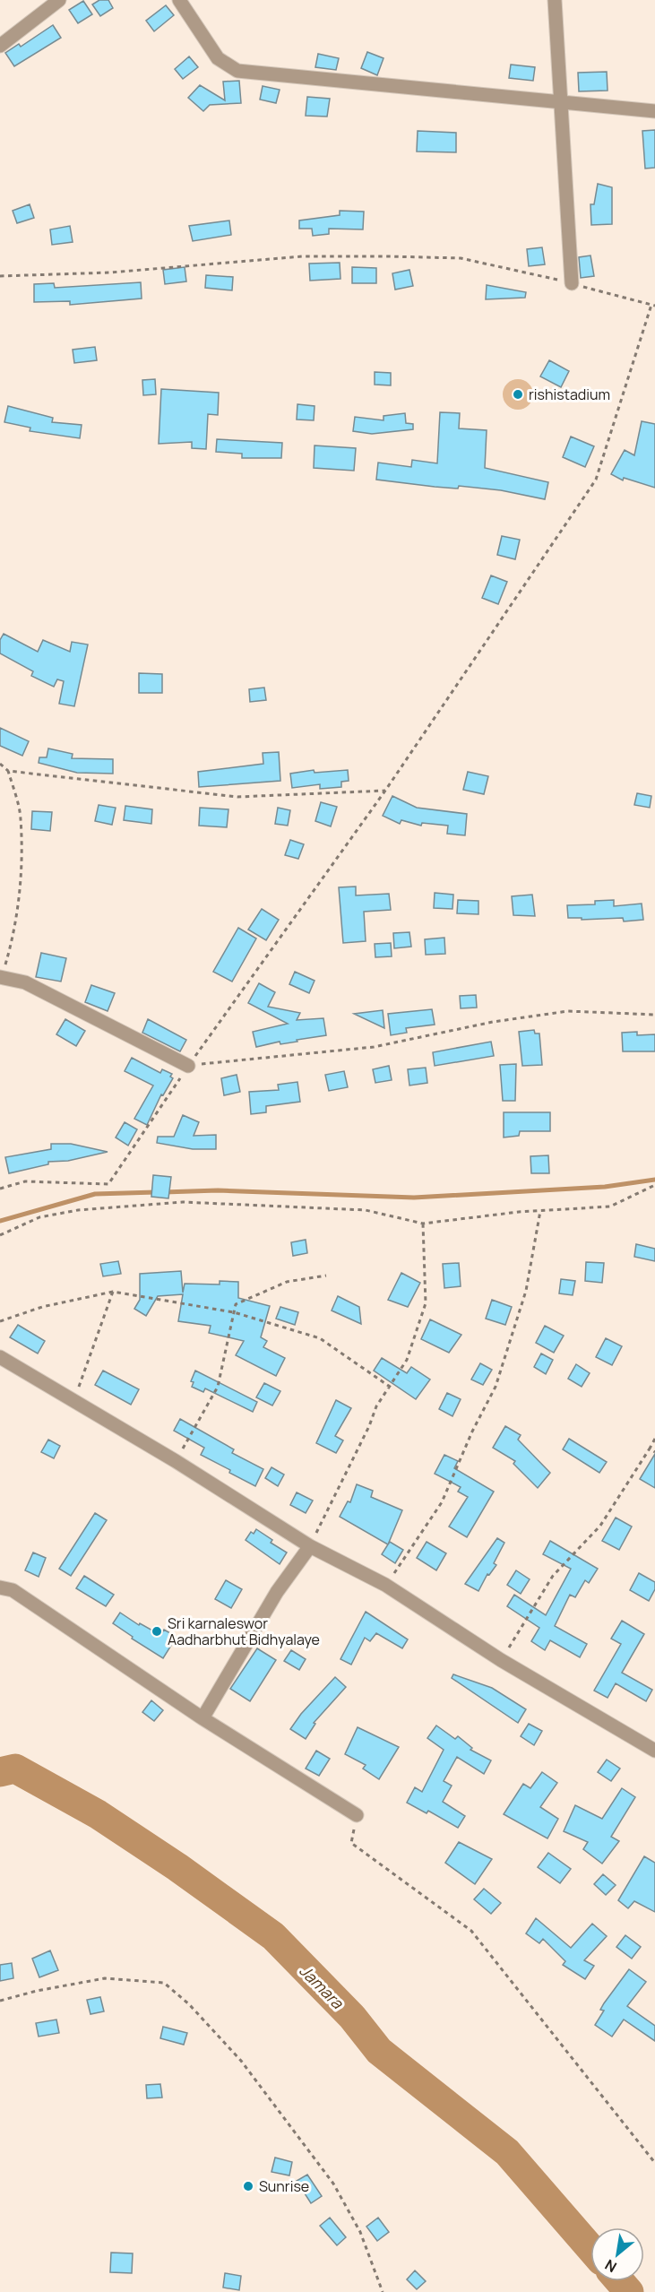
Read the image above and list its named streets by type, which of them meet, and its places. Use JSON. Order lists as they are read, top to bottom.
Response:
{
  "water": ["Jamara"],
  "places": ["rishistadium", "Sri karnaleswor Aadharbhut Bidhyalaye", "Sunrise"],
  "north": "bottom left"
}
